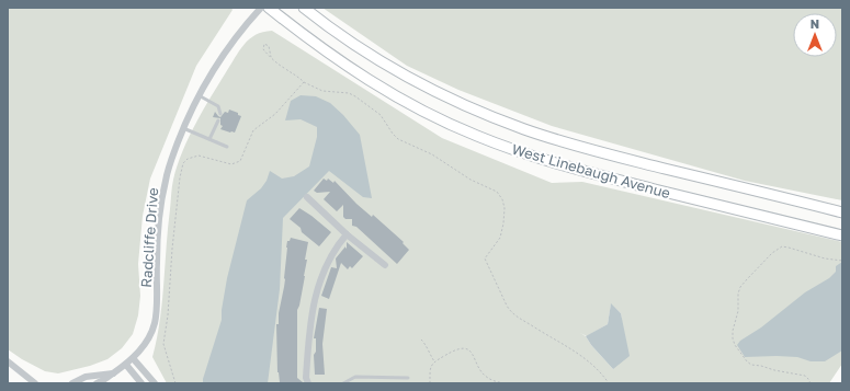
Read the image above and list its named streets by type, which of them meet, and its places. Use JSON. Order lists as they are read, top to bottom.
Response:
{
  "streets": {
    "main road": ["West Linebaugh Avenue"],
    "street": ["Radcliffe Drive"]
  },
  "north": "top"
}
